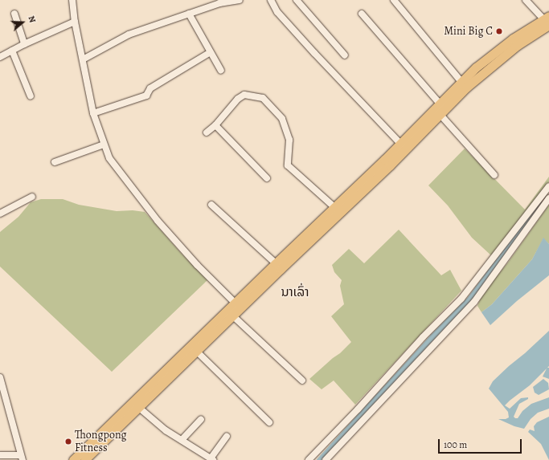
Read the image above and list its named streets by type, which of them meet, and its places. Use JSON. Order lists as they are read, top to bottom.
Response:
{
  "districts": ["ນາເລົ່າ"],
  "places": ["Mini Big C", "Thongpong Fitness"],
  "scale_bar": "100 m",
  "north": "right"
}
